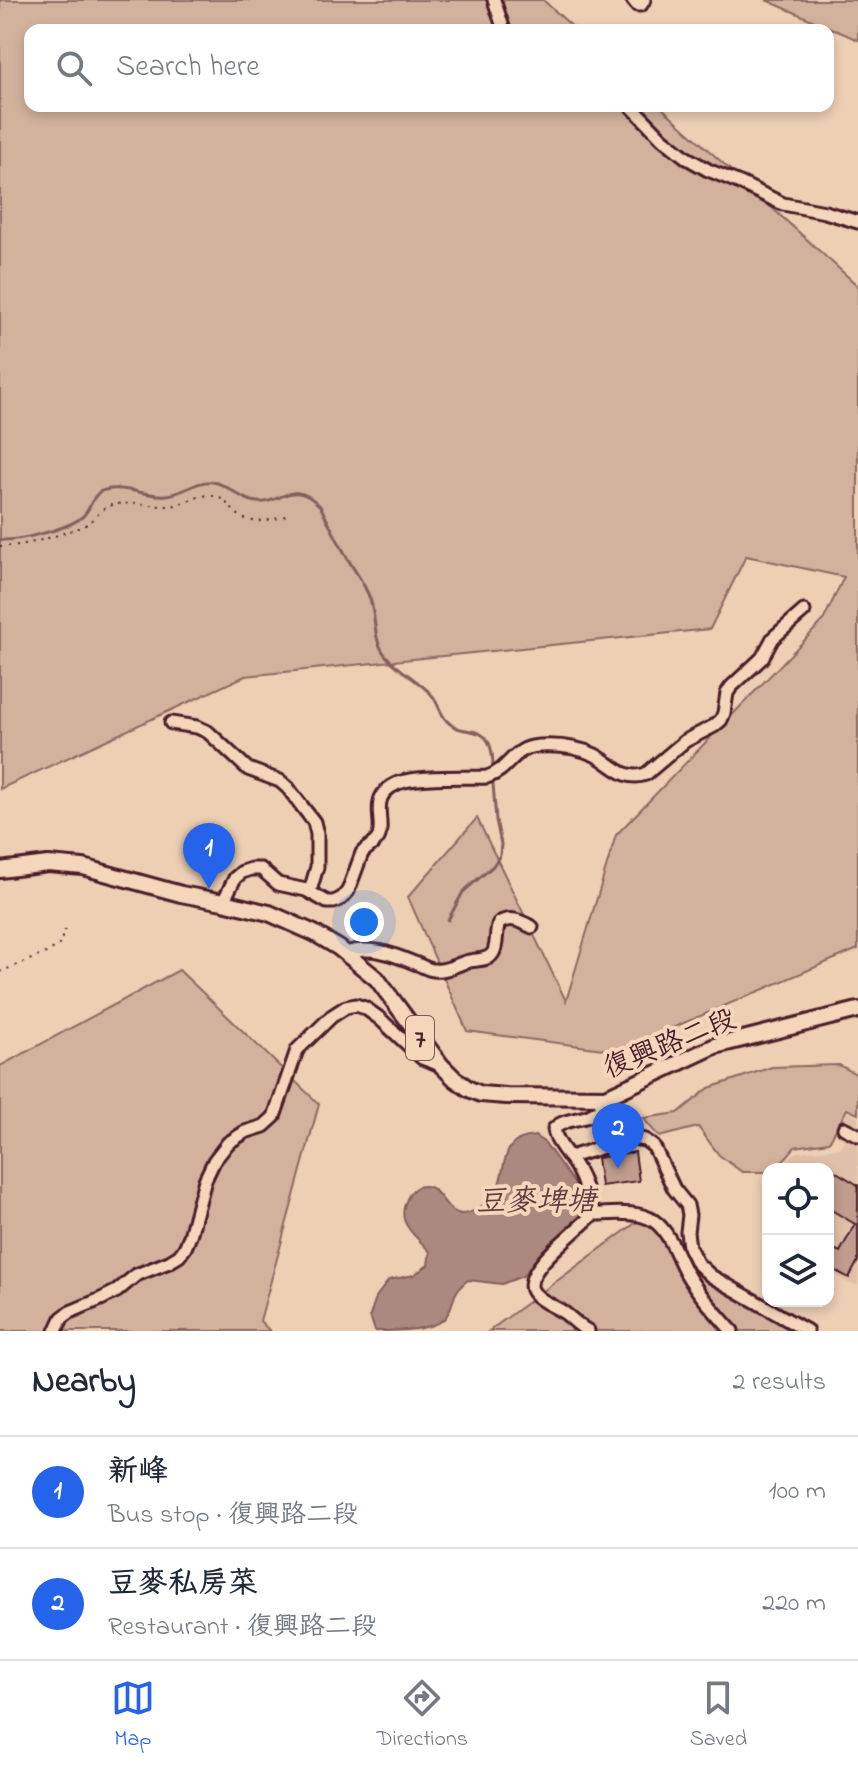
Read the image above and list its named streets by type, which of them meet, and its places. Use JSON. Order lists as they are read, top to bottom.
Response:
{
  "streets": {
    "main road": ["7", "復興路二段"]
  },
  "water": ["豆麥埤塘"],
  "page": {
    "search": "Search here",
    "pins": ["1", "2"],
    "heading": ["Nearby", "2 results"],
    "list": [
      {
        "mark": "1",
        "name": "新峰",
        "note": "Bus stop · 復興路二段",
        "value": "100 m"
      },
      {
        "mark": "2",
        "name": "豆麥私房菜",
        "note": "Restaurant · 復興路二段",
        "value": "220 m"
      }
    ],
    "nav": ["Map", "Directions", "Saved"]
  }
}
